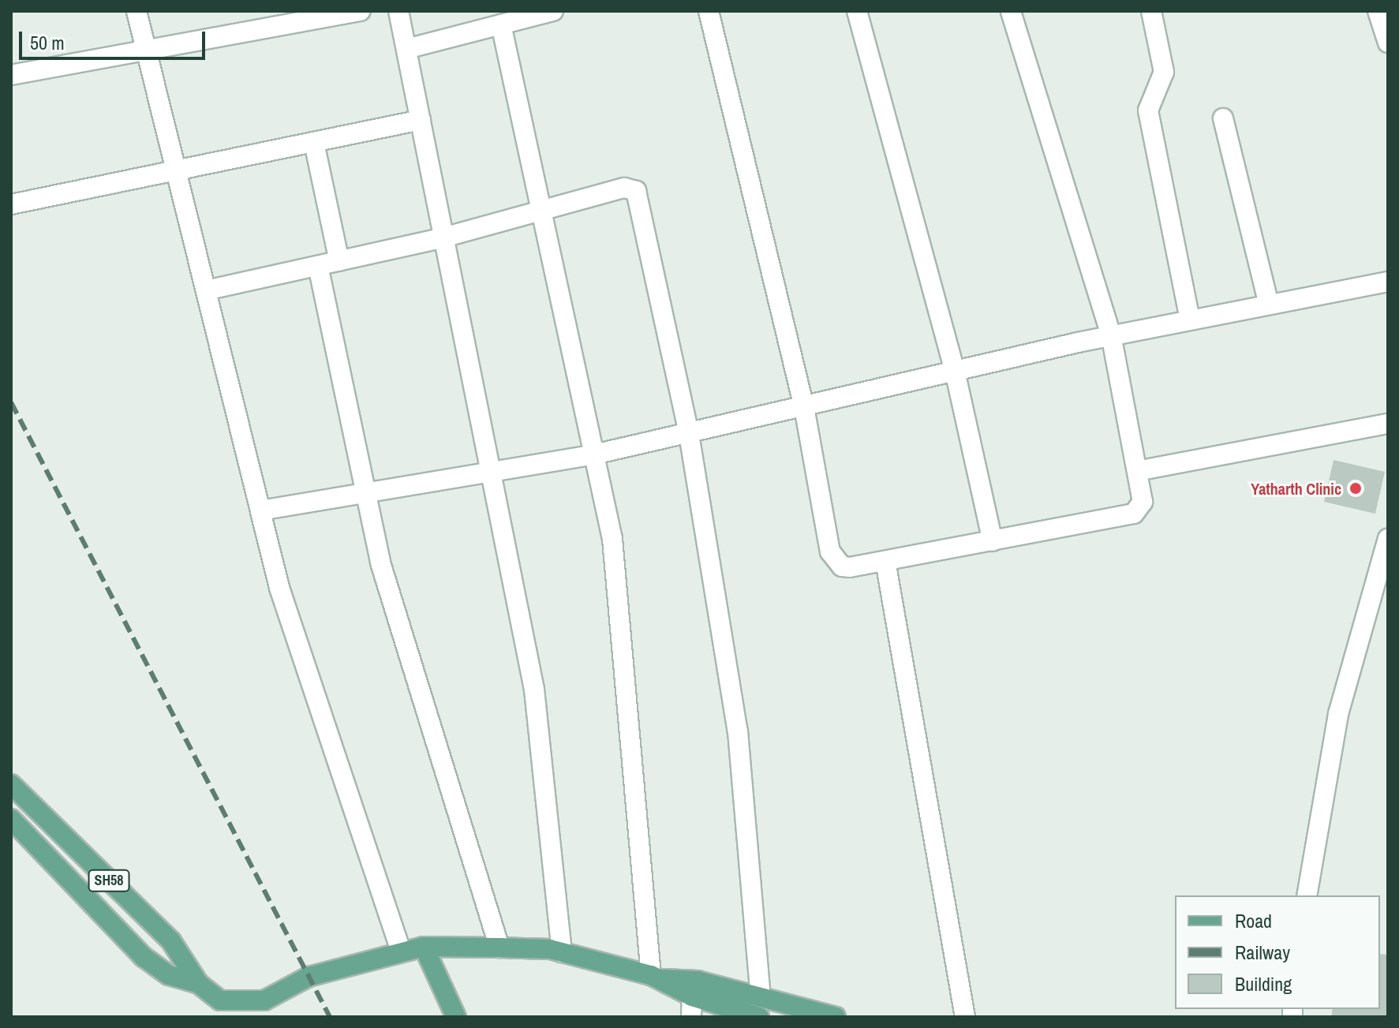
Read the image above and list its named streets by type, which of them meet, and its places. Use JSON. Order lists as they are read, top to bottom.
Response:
{
  "streets": {
    "main road": ["SH58"]
  },
  "places": ["Yatharth Clinic"],
  "legend": ["Road", "Railway", "Building"],
  "scale_bar": "50 m"
}
